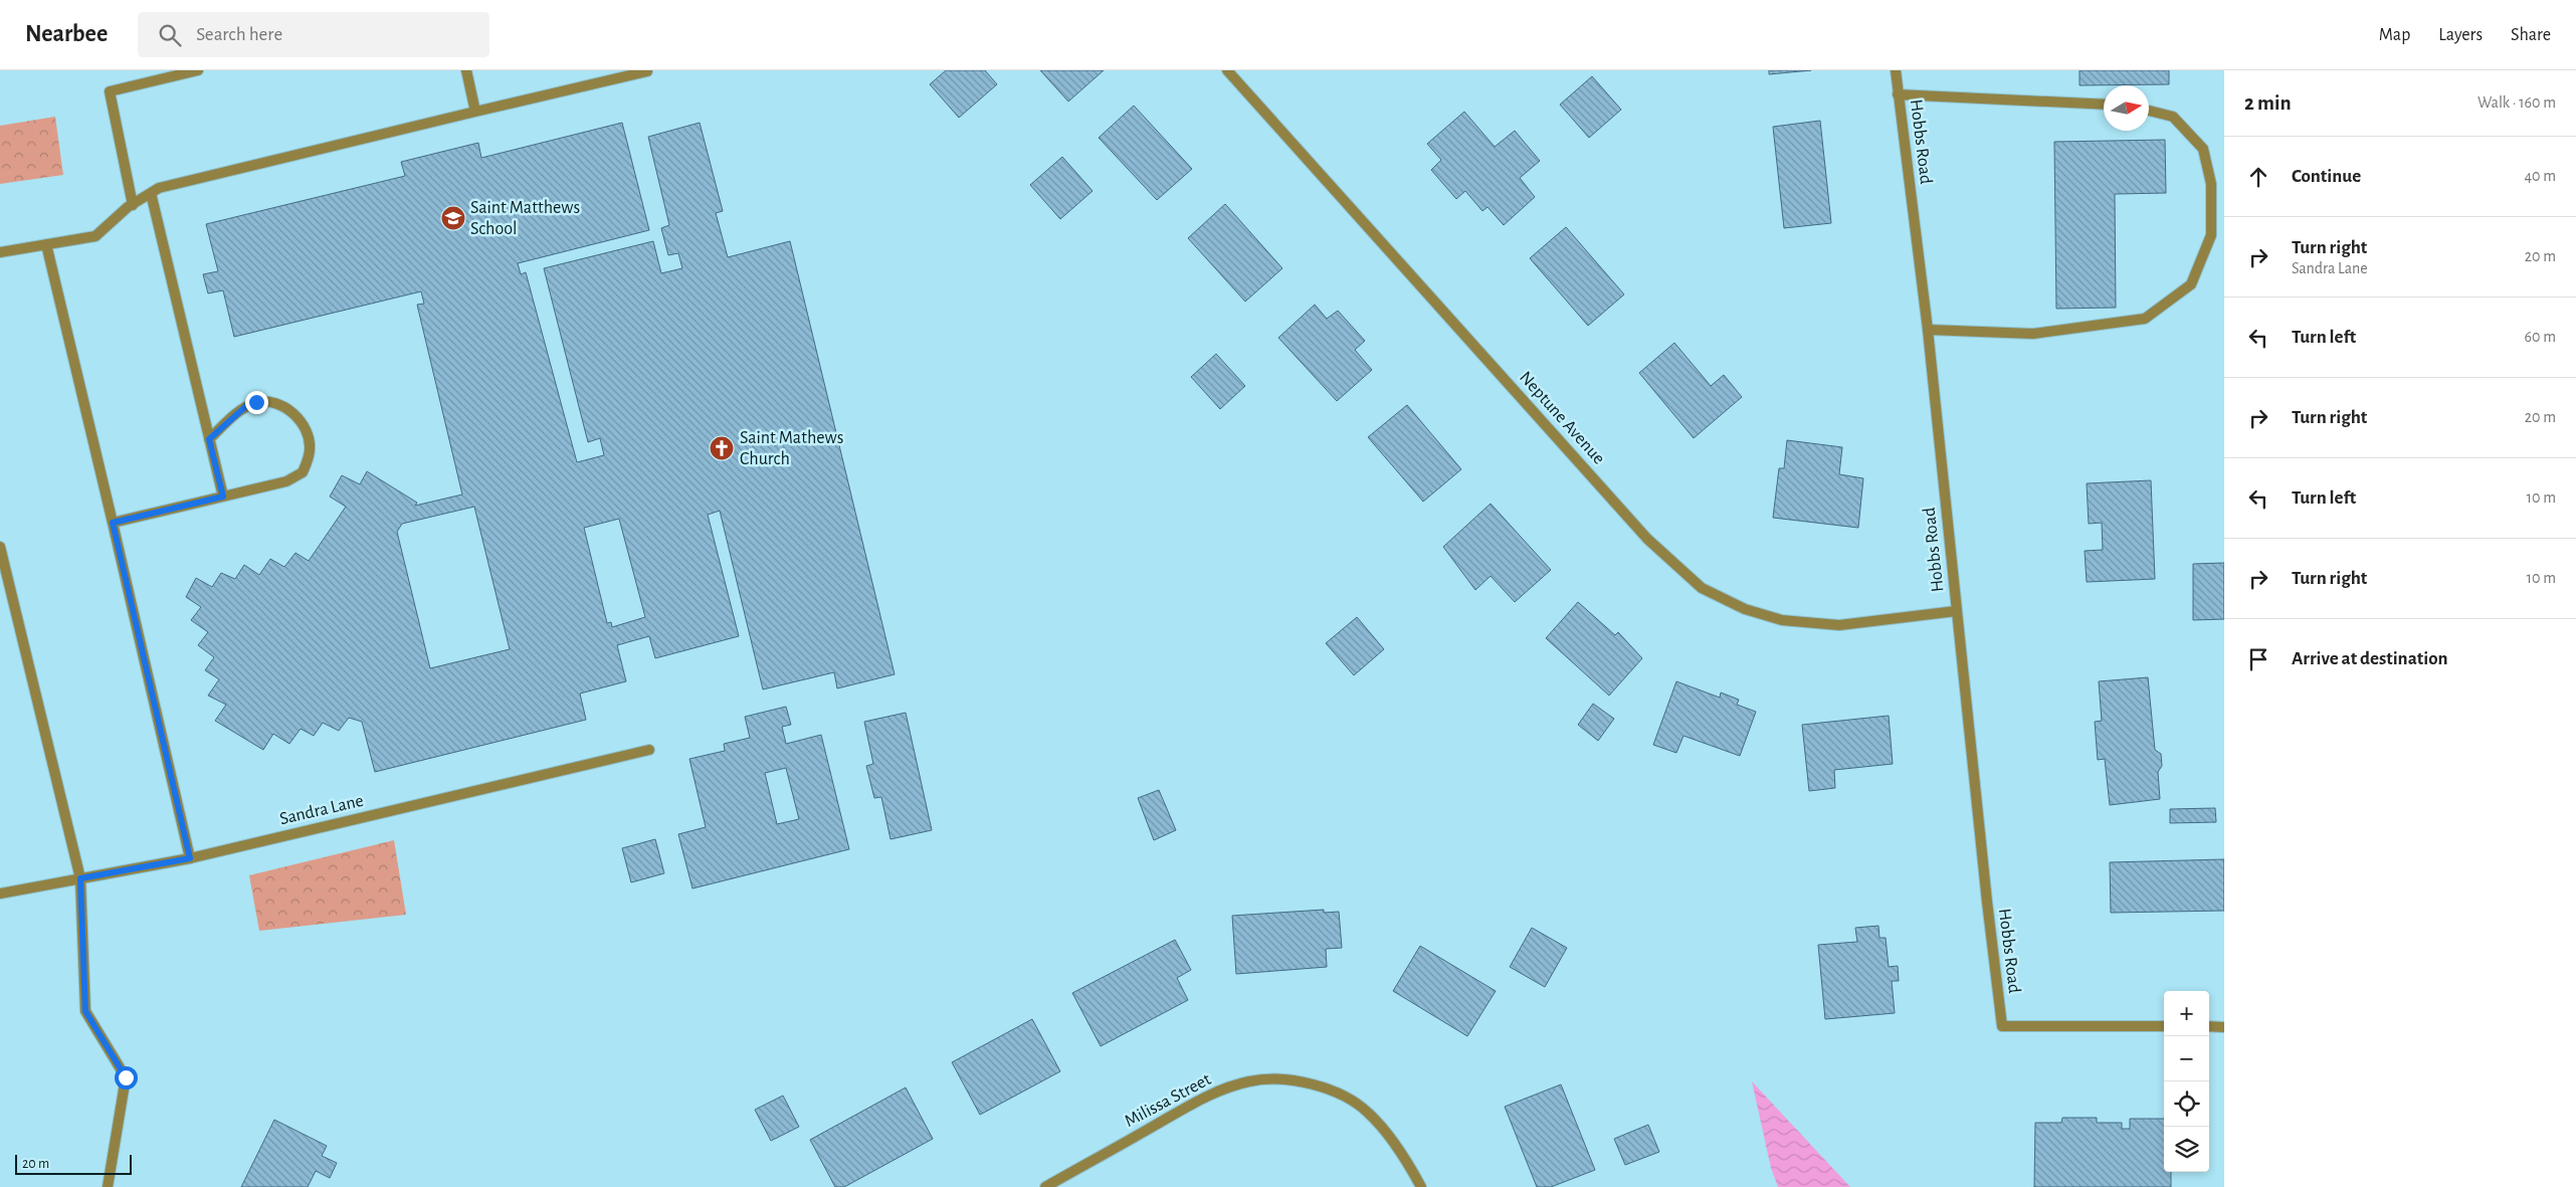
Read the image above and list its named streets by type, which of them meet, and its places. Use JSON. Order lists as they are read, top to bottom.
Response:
{
  "streets": {
    "street": [
      "Hobbs Road",
      "Neptune Avenue",
      "Sandra Lane",
      "Milissa Street"
    ]
  },
  "crossings": [
    ["Hobbs Road", "Neptune Avenue"]
  ],
  "places": {
    "school or university": ["Saint Matthews School"],
    "church": ["Saint Mathews Church"]
  },
  "scale_bar": "20 m",
  "north": "right",
  "page": {
    "header": "Nearbee",
    "search": "Search here",
    "nav": ["Map", "Layers", "Share"],
    "heading": ["2 min", "Walk · 160 m"],
    "list": [
      ["Continue", "40 m"],
      ["Turn right", "Sandra Lane", "20 m"],
      ["Turn left", "60 m"],
      ["Turn right", "20 m"],
      ["Turn left", "10 m"],
      ["Turn right", "10 m"],
      "Arrive at destination"
    ],
    "map_buttons": ["+", "−"],
    "scale": "20 m"
  }
}
